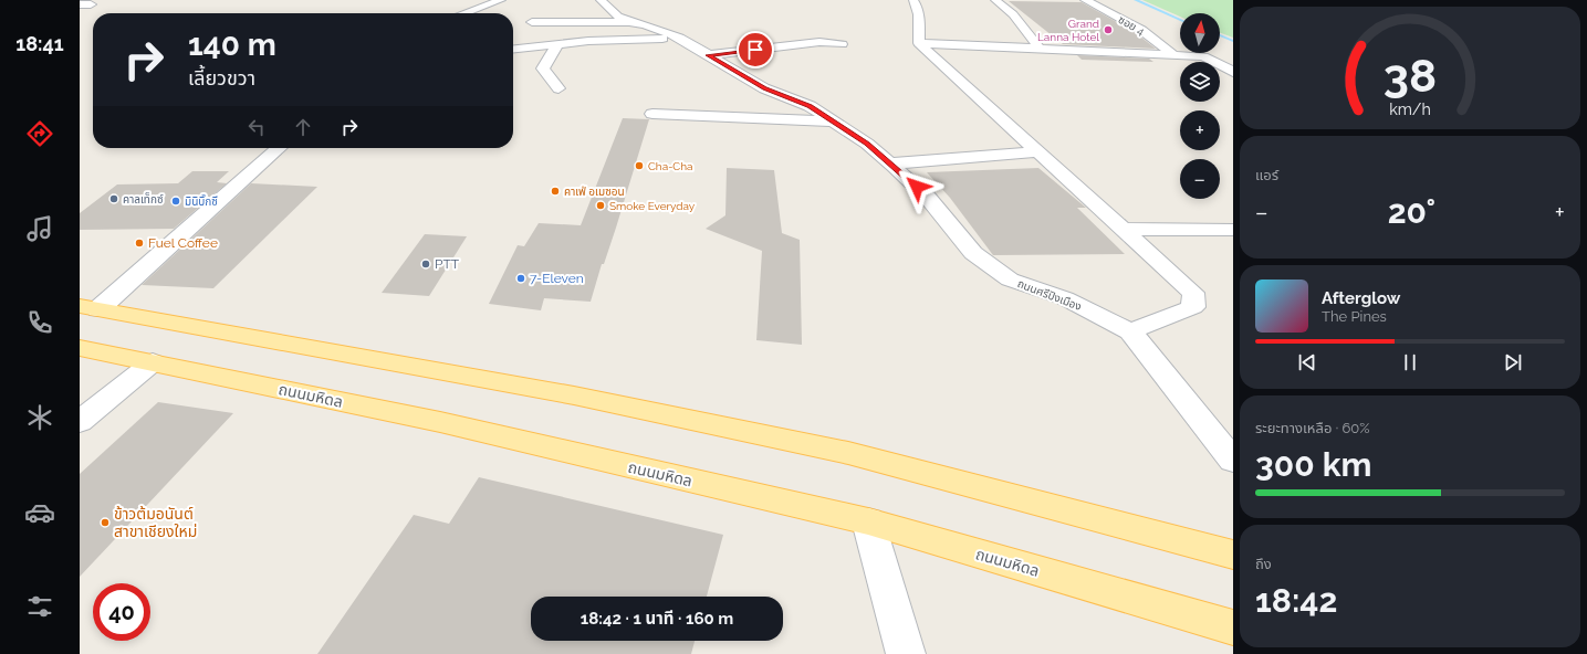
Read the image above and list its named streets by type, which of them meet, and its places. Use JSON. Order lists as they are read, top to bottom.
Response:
{
  "streets": {
    "main road": ["ถนนมหิดล"],
    "street": ["ซอย 4", "ถนนศรีปิงเมือง"]
  },
  "places": [
    "Grand Lanna Hotel",
    "Cha-Cha",
    "คาเฟ่ อเมซอน",
    "คาลเท็กซ์",
    "มินิบิ๊กซี",
    "Smoke Everyday",
    "Fuel Coffee",
    "PTT",
    "7-Eleven",
    "ข้าวต้มอนันต์ สาขาเชียงใหม่"
  ],
  "north": "top",
  "page": {
    "tabs": "18:41",
    "map_buttons": ["+", "−"],
    "turn": ["140 m", "เลี้ยวขวา"],
    "tile": [
      "แอร์",
      ["ระยะทางเหลือ · 60%", "300 km"],
      ["ถึง", "18:42"]
    ],
    "heat": ["−", "20°", "+"],
    "song": ["Afterglow", "The Pines"],
    "limit": "40",
    "trip": "18:42 · 1 นาที · 160 m",
    "gauge": ["38", "km/h"]
  }
}
